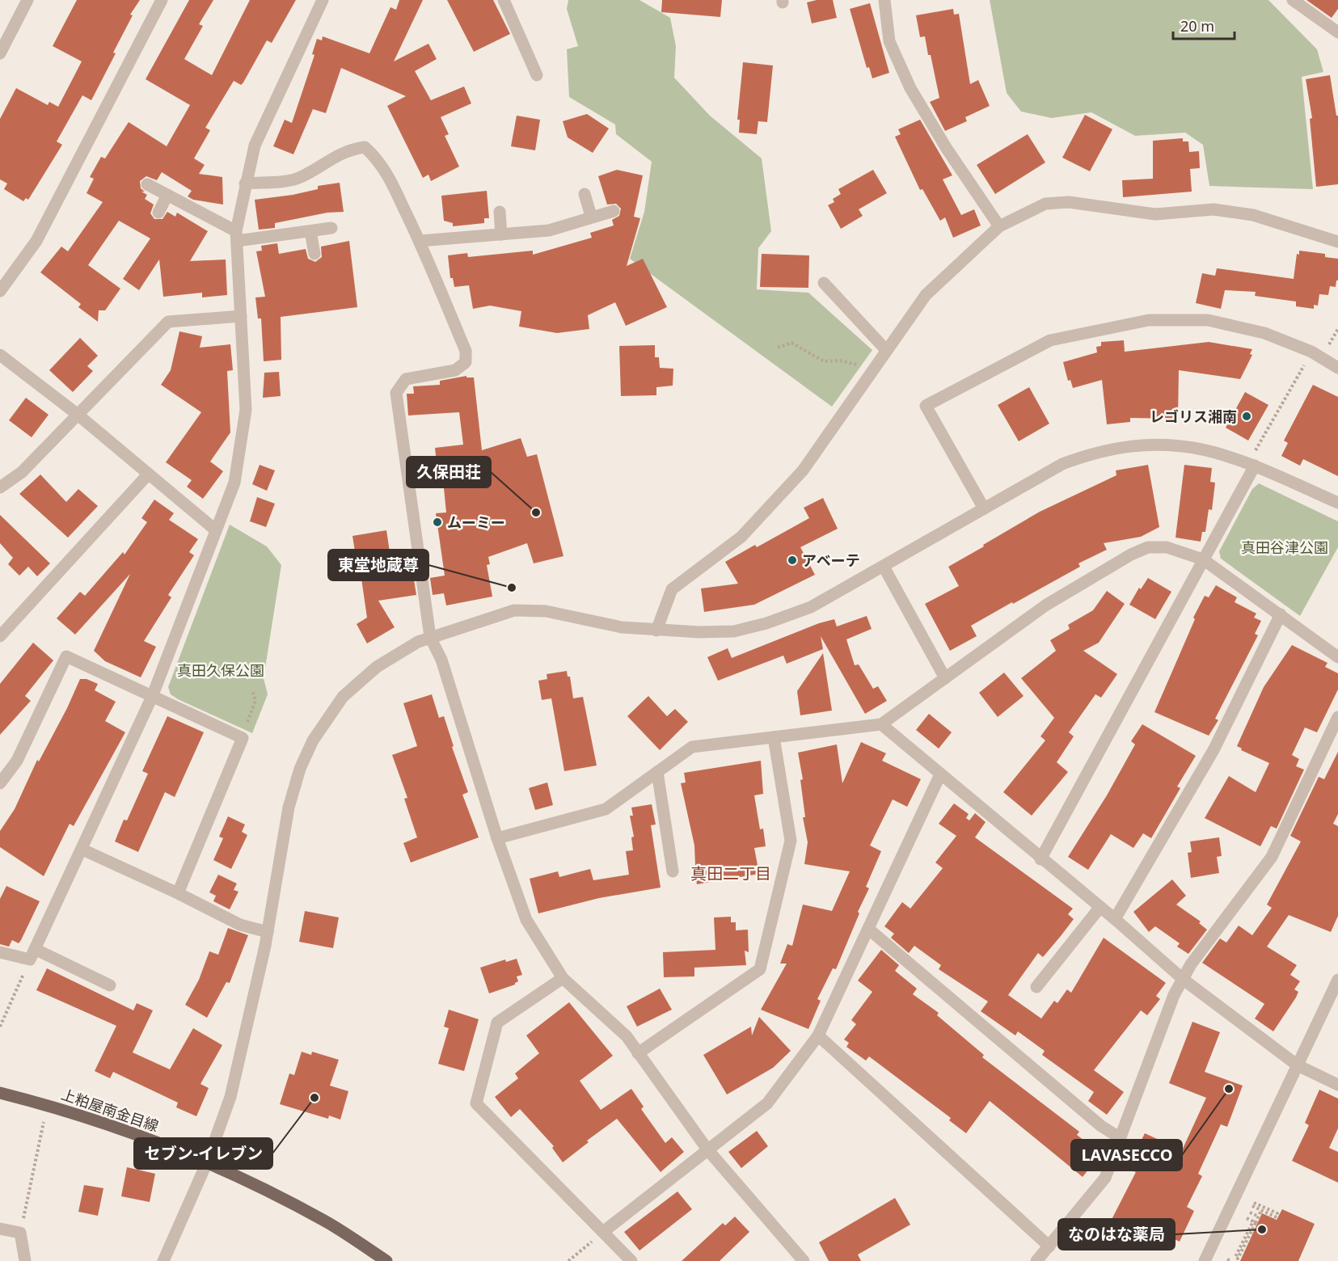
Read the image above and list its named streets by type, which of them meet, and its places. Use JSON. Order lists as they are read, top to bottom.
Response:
{
  "streets": {
    "main road": ["上粕屋南金目線"]
  },
  "districts": ["真田二丁目"],
  "parks": ["真田谷津公園", "真田久保公園"],
  "places": [
    "レゴリス湘南",
    "久保田荘",
    "ムーミー",
    "アベーテ",
    "東堂地蔵尊",
    "LAVASECCO",
    "セブン-イレブン",
    "なのはな薬局"
  ],
  "scale_bar": "20 m"
}
